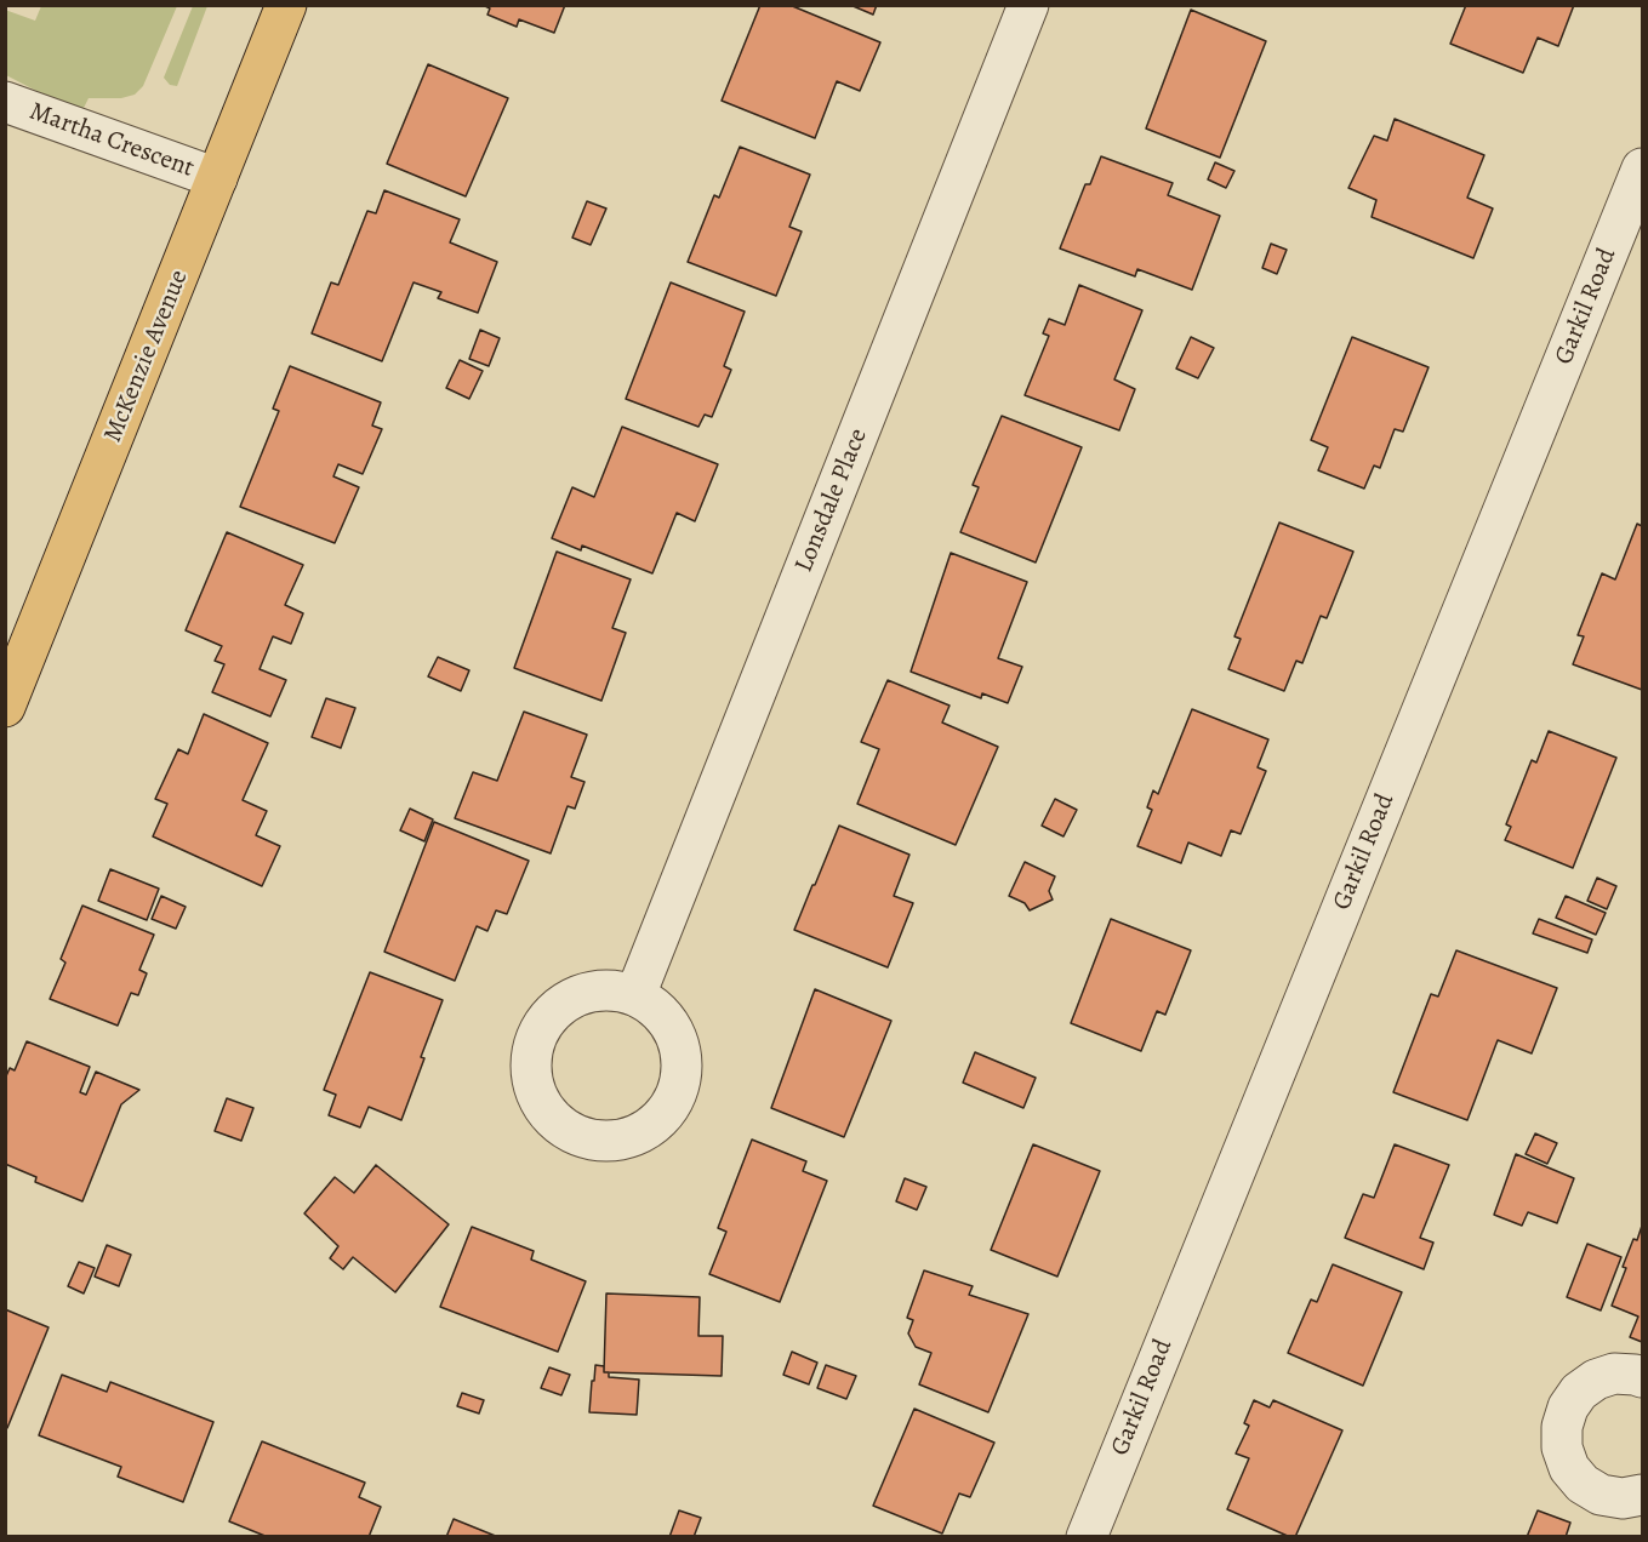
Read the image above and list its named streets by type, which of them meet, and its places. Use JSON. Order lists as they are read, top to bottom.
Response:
{
  "streets": {
    "main road": ["McKenzie Avenue"],
    "street": ["Martha Crescent", "Garkil Road", "Lonsdale Place"]
  },
  "crossings": [
    ["Martha Crescent", "McKenzie Avenue"]
  ]
}
